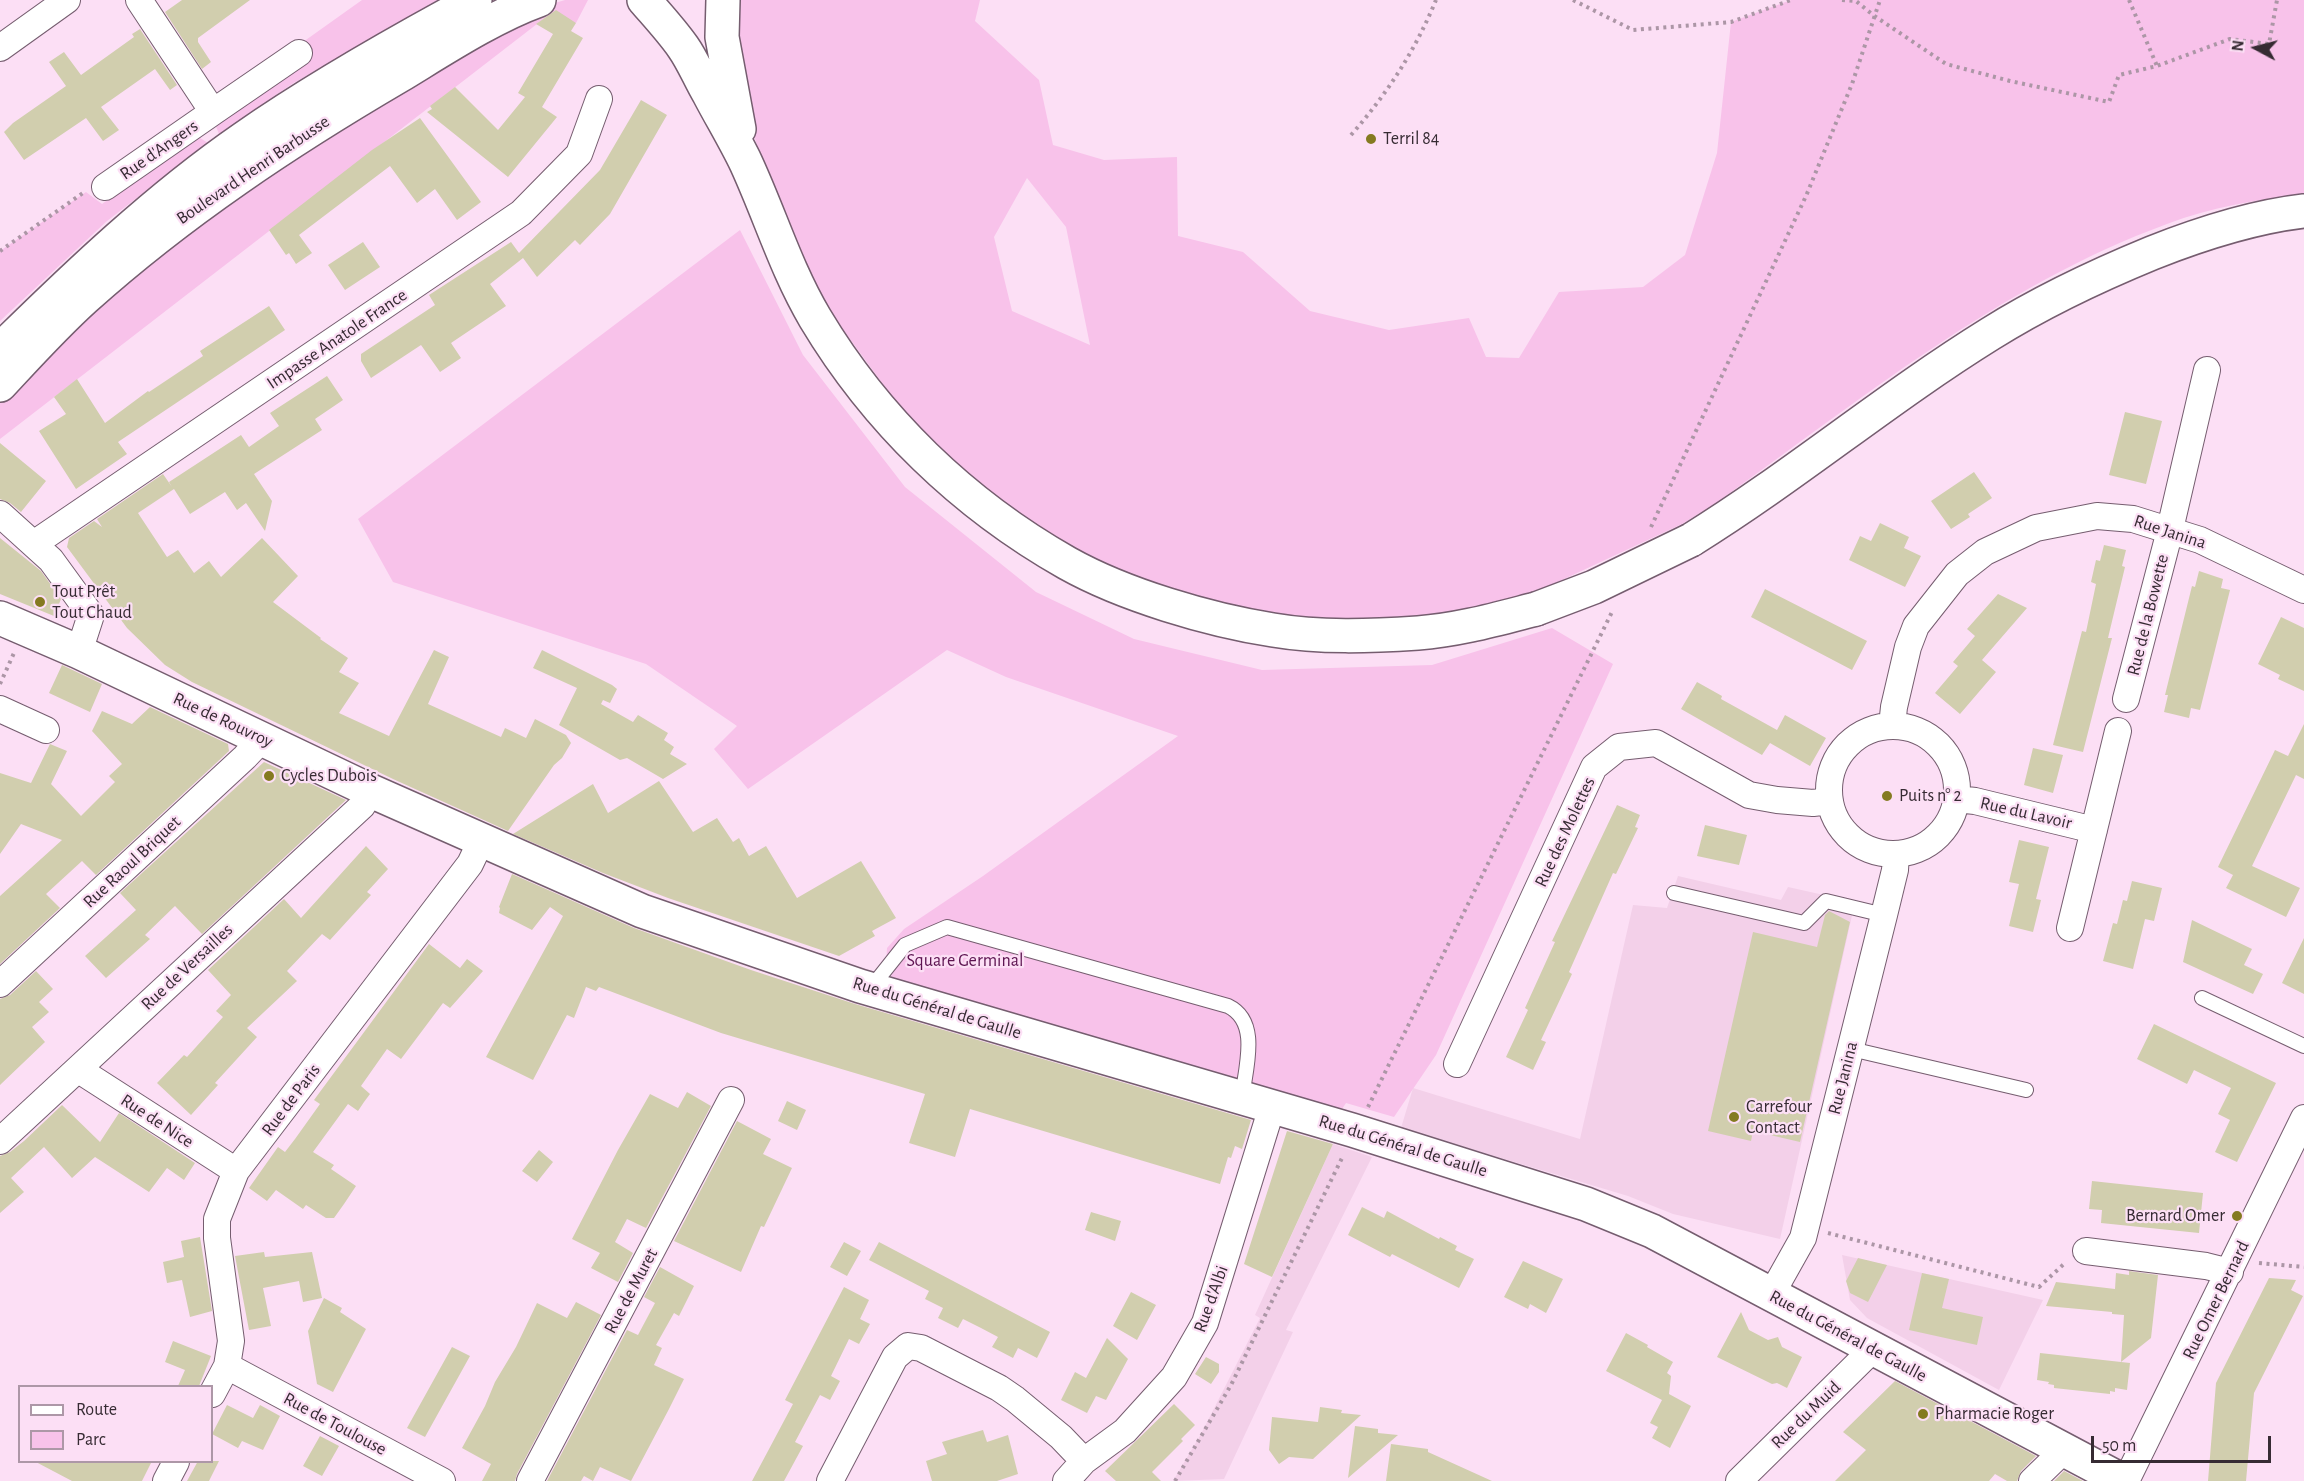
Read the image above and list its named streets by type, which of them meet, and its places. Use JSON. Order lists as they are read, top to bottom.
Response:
{
  "streets": {
    "main road": ["Boulevard Henri Barbusse", "Rue de Rouvroy", "Rue du Général de Gaulle"],
    "street": [
      "Rue d'Angers",
      "Impasse Anatole France",
      "Rue Janina",
      "Rue de la Bowette",
      "Rue du Lavoir",
      "Rue des Molettes",
      "Rue Raoul Briquet",
      "Rue de Versailles",
      "Rue de Paris",
      "Rue de Nice",
      "Rue de Muret",
      "Rue d'Albi",
      "Rue Omer Bernard",
      "Rue du Muid",
      "Rue de Toulouse"
    ]
  },
  "crossings": [
    ["Rue Janina", "Rue de la Bowette"],
    ["Rue Janina", "Rue du Lavoir"],
    ["Rue Janina", "Rue des Molettes"],
    ["Rue Janina", "Rue du Général de Gaulle"],
    ["Rue de Rouvroy", "Rue Raoul Briquet"],
    ["Rue de Rouvroy", "Rue de Versailles"],
    ["Rue de Rouvroy", "Rue du Général de Gaulle"],
    ["Rue de Rouvroy", "Rue de Paris"],
    ["Rue du Lavoir", "Rue des Molettes"],
    ["Rue de Versailles", "Rue de Nice"],
    ["Rue du Général de Gaulle", "Rue d'Albi"],
    ["Rue du Général de Gaulle", "Rue Omer Bernard"],
    ["Rue du Général de Gaulle", "Rue du Muid"],
    ["Rue de Paris", "Rue de Nice"],
    ["Rue de Paris", "Rue de Toulouse"]
  ],
  "parks": ["Square Germinal"],
  "places": [
    "Terril 84",
    "Tout Prêt Tout Chaud",
    "Cycles Dubois",
    "Puits n° 2",
    "Carrefour Contact",
    "Bernard Omer",
    "Pharmacie Roger"
  ],
  "legend": ["Route", "Parc"],
  "scale_bar": "50 m",
  "north": "left"
}
